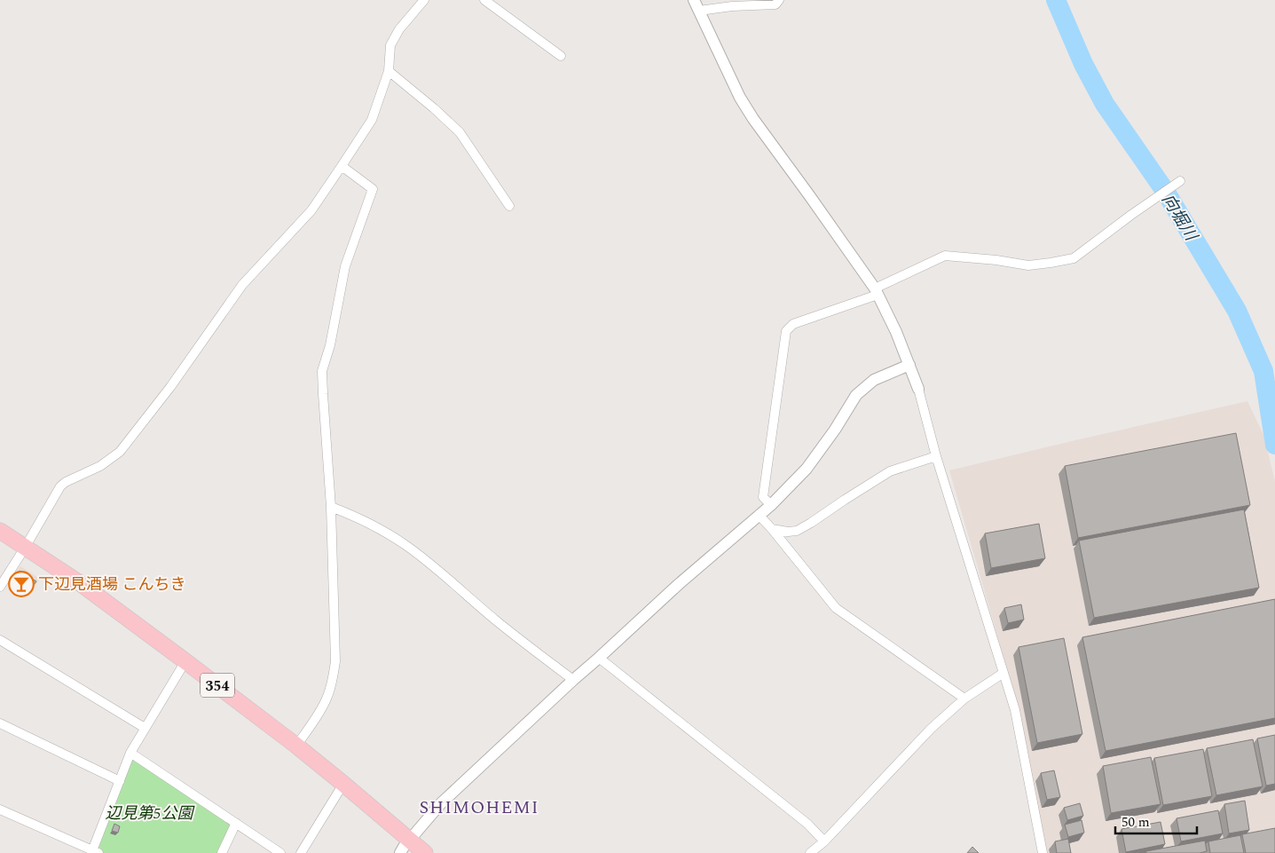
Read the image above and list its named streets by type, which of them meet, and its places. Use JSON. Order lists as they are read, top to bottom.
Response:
{
  "streets": {
    "highway": ["354"]
  },
  "districts": ["SHIMOHEMI"],
  "water": ["向堀川"],
  "parks": ["辺見第5公園"],
  "places": {
    "bar": ["下辺見酒場 こんちき"]
  },
  "scale_bar": "50 m"
}
